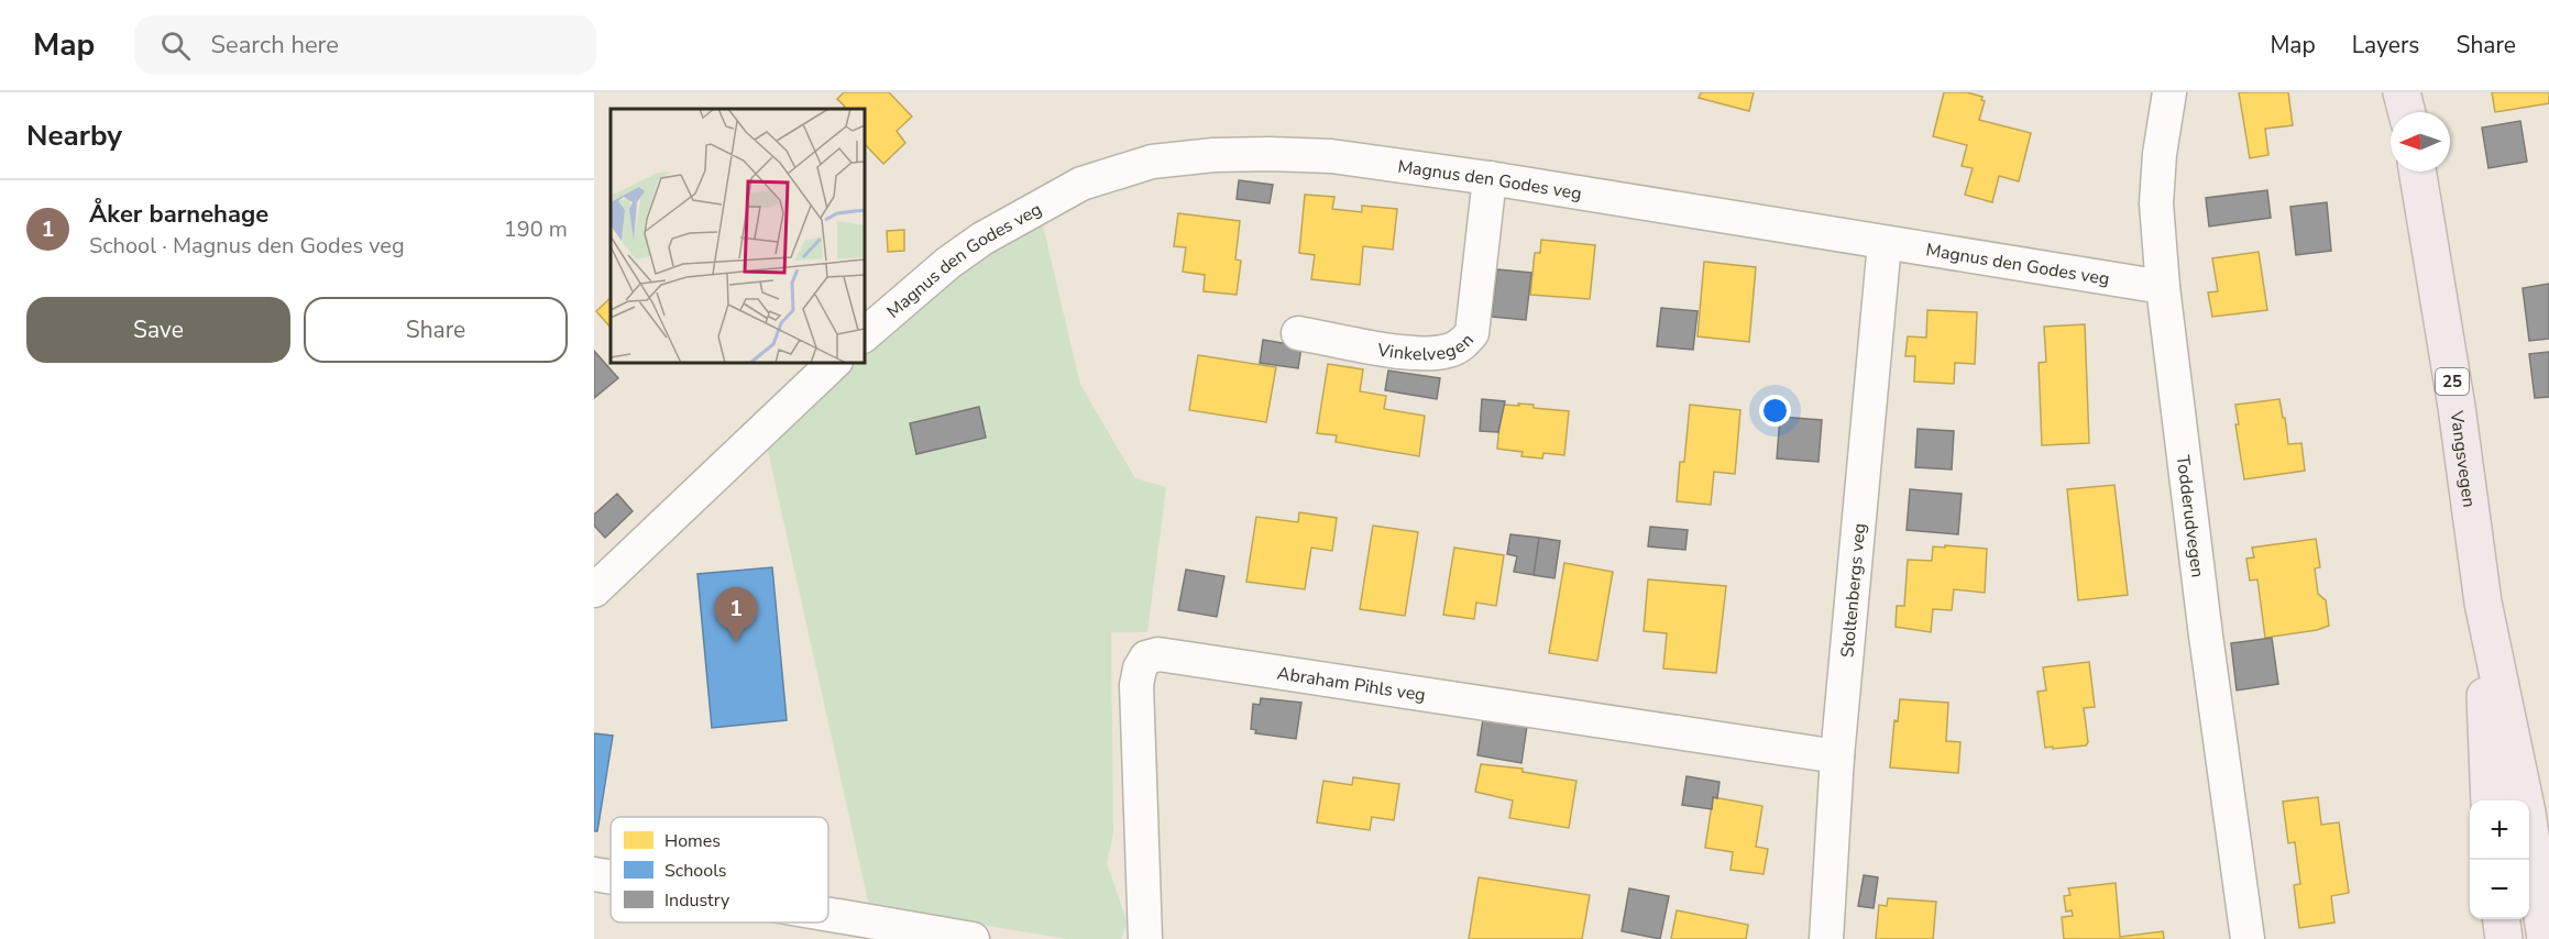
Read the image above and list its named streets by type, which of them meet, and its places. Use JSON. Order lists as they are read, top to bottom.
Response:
{
  "streets": {
    "highway": ["25", "Vangsvegen"],
    "street": [
      "Magnus den Godes veg",
      "Vinkelvegen",
      "Todderudvegen",
      "Stoltenbergs veg",
      "Abraham Pihls veg"
    ]
  },
  "crossings": [
    ["Magnus den Godes veg", "Vinkelvegen"],
    ["Magnus den Godes veg", "Todderudvegen"],
    ["Magnus den Godes veg", "Stoltenbergs veg"],
    ["Stoltenbergs veg", "Abraham Pihls veg"]
  ],
  "legend": ["Homes", "Schools", "Industry"],
  "north": "left",
  "page": {
    "header": "Map",
    "search": "Search here",
    "nav": ["Map", "Layers", "Share"],
    "heading": "Nearby",
    "list": [
      {
        "mark": "1",
        "name": "Åker barnehage",
        "note": "School · Magnus den Godes veg",
        "value": "190 m"
      }
    ],
    "buttons": ["Save", "Share"],
    "pins": "1",
    "map_buttons": ["+", "−"]
  }
}
